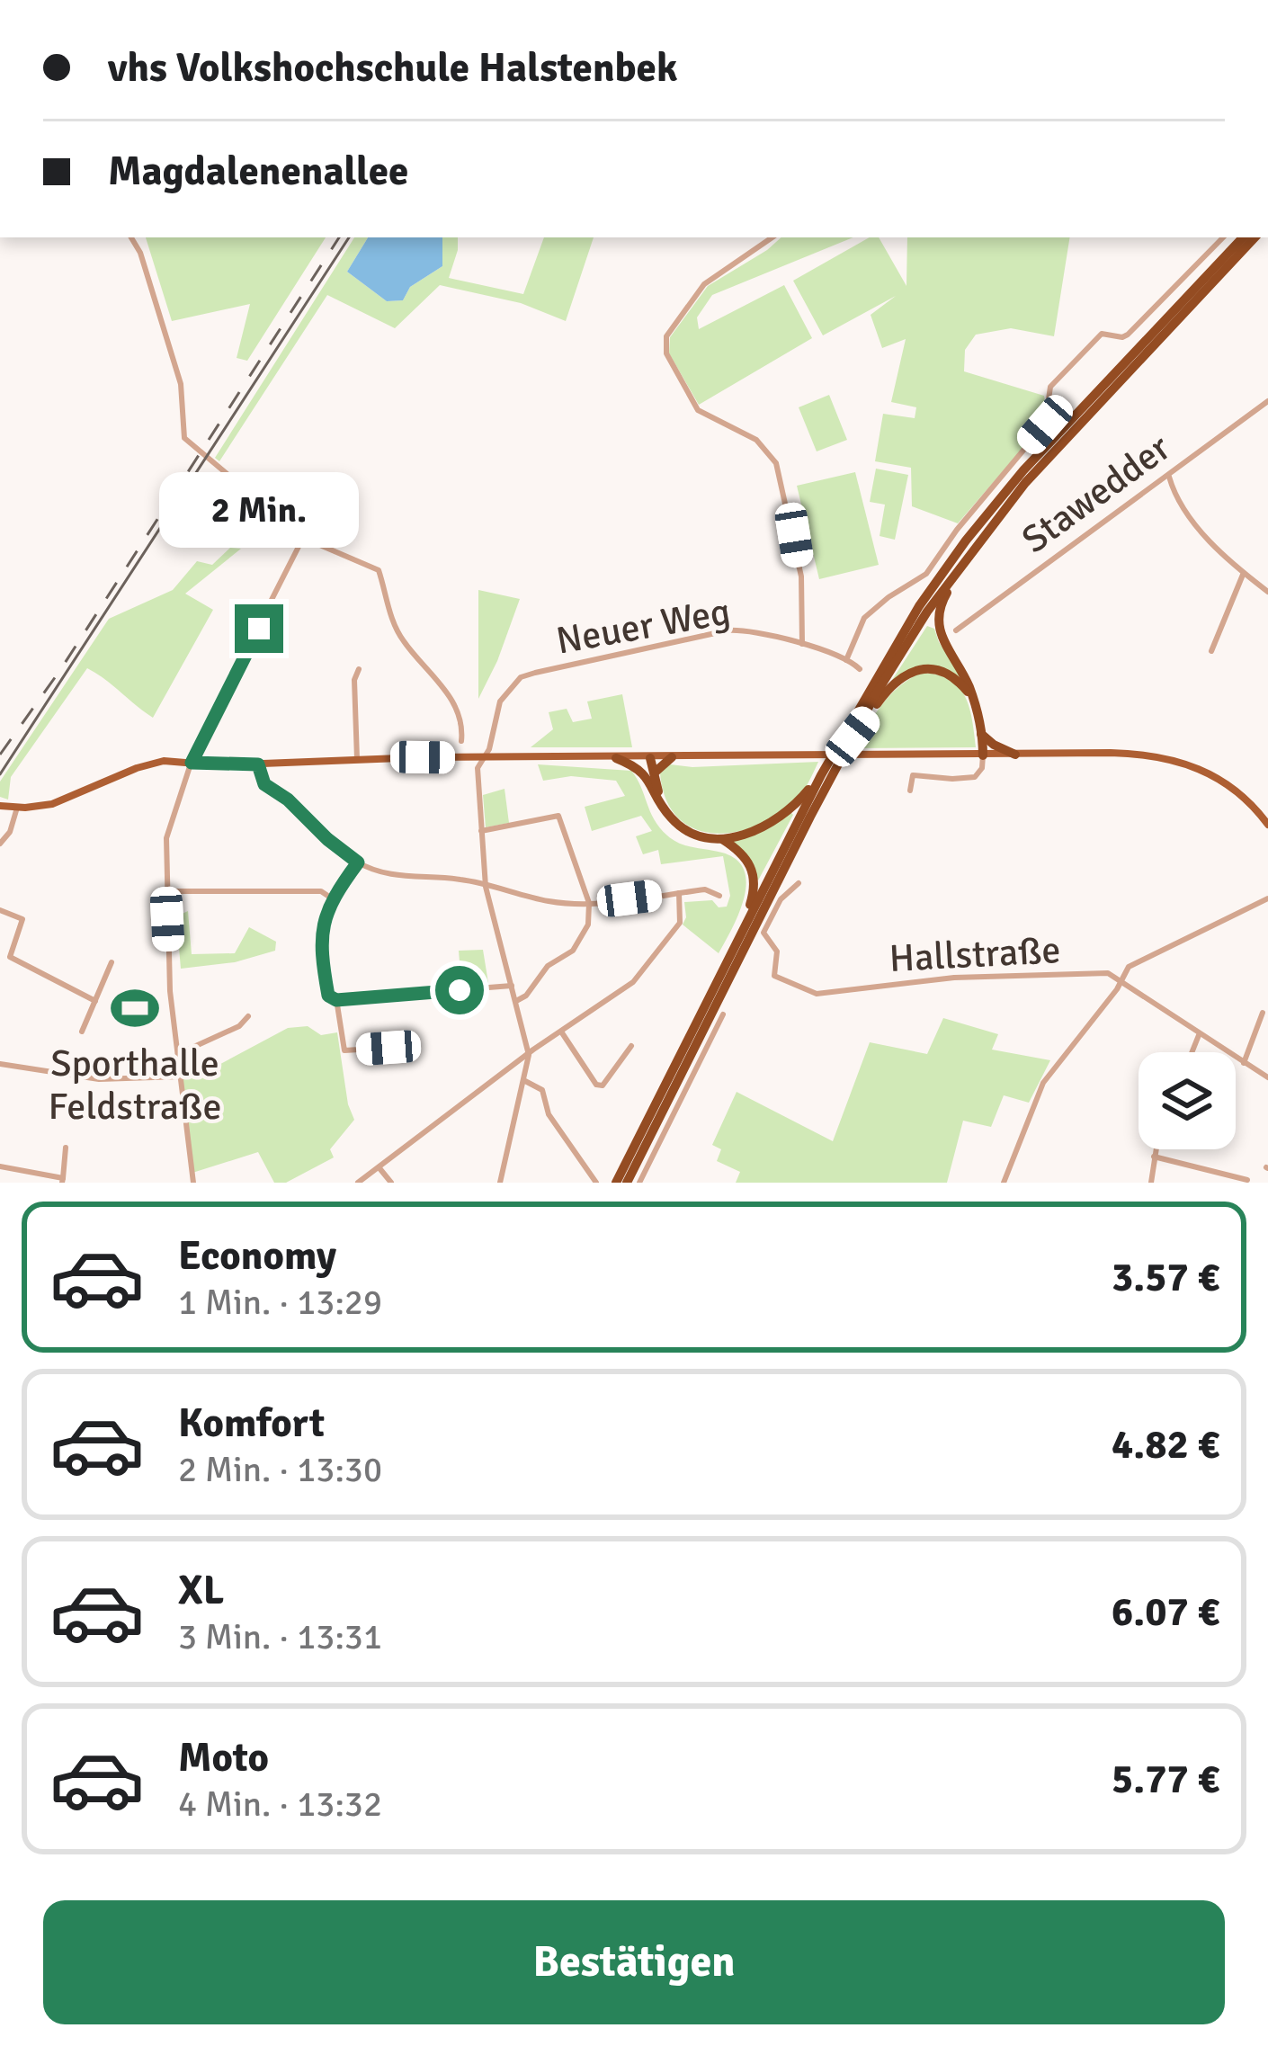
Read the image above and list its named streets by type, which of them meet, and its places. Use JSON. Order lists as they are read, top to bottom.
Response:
{
  "streets": {
    "street": ["Stawedder", "Neuer Weg", "Hallstraße"]
  },
  "places": {
    "sports": ["Sporthalle Feldstraße"]
  },
  "page": {
    "banner": ["vhs Volkshochschule Halstenbek", "Magdalenenallee"],
    "bubble": "2 Min.",
    "list": [
      {
        "name": "Economy",
        "note": "1 Min. · 13:29",
        "value": "3.57 €"
      },
      {
        "name": "Komfort",
        "note": "2 Min. · 13:30",
        "value": "4.82 €"
      },
      {
        "name": "XL",
        "note": "3 Min. · 13:31",
        "value": "6.07 €"
      },
      {
        "name": "Moto",
        "note": "4 Min. · 13:32",
        "value": "5.77 €"
      }
    ],
    "buttons": "Bestätigen"
  }
}
